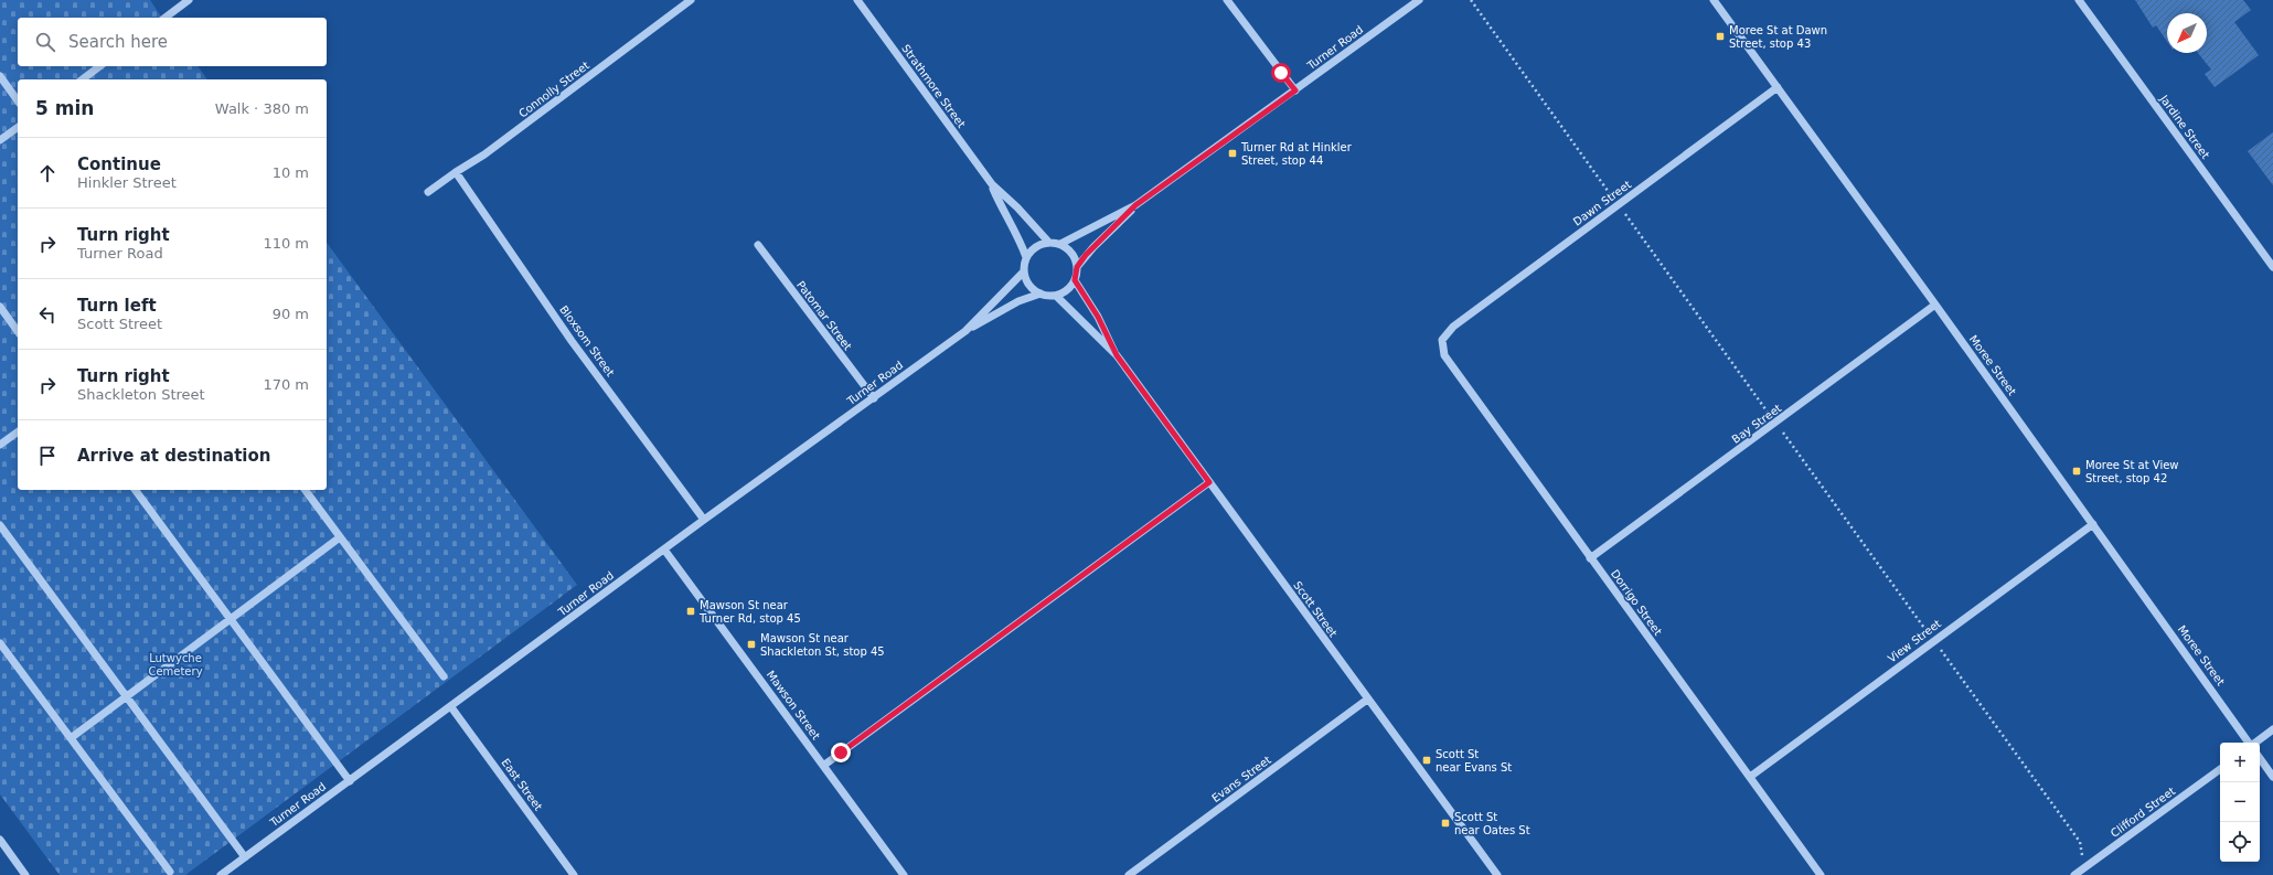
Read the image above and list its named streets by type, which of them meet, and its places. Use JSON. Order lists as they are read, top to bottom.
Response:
{
  "streets": {
    "street": [
      "Turner Road",
      "Strathmore Street",
      "Connolly Street",
      "Jardine Street",
      "Dawn Street",
      "Patomar Street",
      "Bloxsom Street",
      "Moree Street",
      "Bay Street",
      "Dorrigo Street",
      "Scott Street",
      "View Street",
      "Mawson Street",
      "Evans Street",
      "East Street",
      "Clifford Street"
    ]
  },
  "crossings": [
    ["Turner Road", "Strathmore Street"],
    ["Turner Road", "Patomar Street"],
    ["Turner Road", "Bloxsom Street"],
    ["Turner Road", "Scott Street"],
    ["Turner Road", "Mawson Street"],
    ["Turner Road", "East Street"],
    ["Strathmore Street", "Scott Street"],
    ["Connolly Street", "Bloxsom Street"],
    ["Dawn Street", "Moree Street"],
    ["Dawn Street", "Dorrigo Street"],
    ["Moree Street", "Bay Street"],
    ["Moree Street", "View Street"],
    ["Bay Street", "Dorrigo Street"],
    ["Dorrigo Street", "View Street"],
    ["Scott Street", "Evans Street"]
  ],
  "parks": ["Lutwyche Cemetery"],
  "places": {
    "transit": [
      "Moree St at Dawn Street, stop 43",
      "Turner Rd at Hinkler Street, stop 44",
      "Moree St at View Street, stop 42",
      "Mawson St near Turner Rd, stop 45",
      "Mawson St near Shackleton St, stop 45",
      "Scott St near Evans St",
      "Scott St near Oates St"
    ]
  },
  "north": "bottom left",
  "page": {
    "search": "Search here",
    "heading": ["5 min", "Walk · 380 m"],
    "list": [
      ["Continue", "Hinkler Street", "10 m"],
      ["Turn right", "Turner Road", "110 m"],
      ["Turn left", "Scott Street", "90 m"],
      ["Turn right", "Shackleton Street", "170 m"],
      "Arrive at destination"
    ],
    "map_buttons": ["+", "−"]
  }
}
